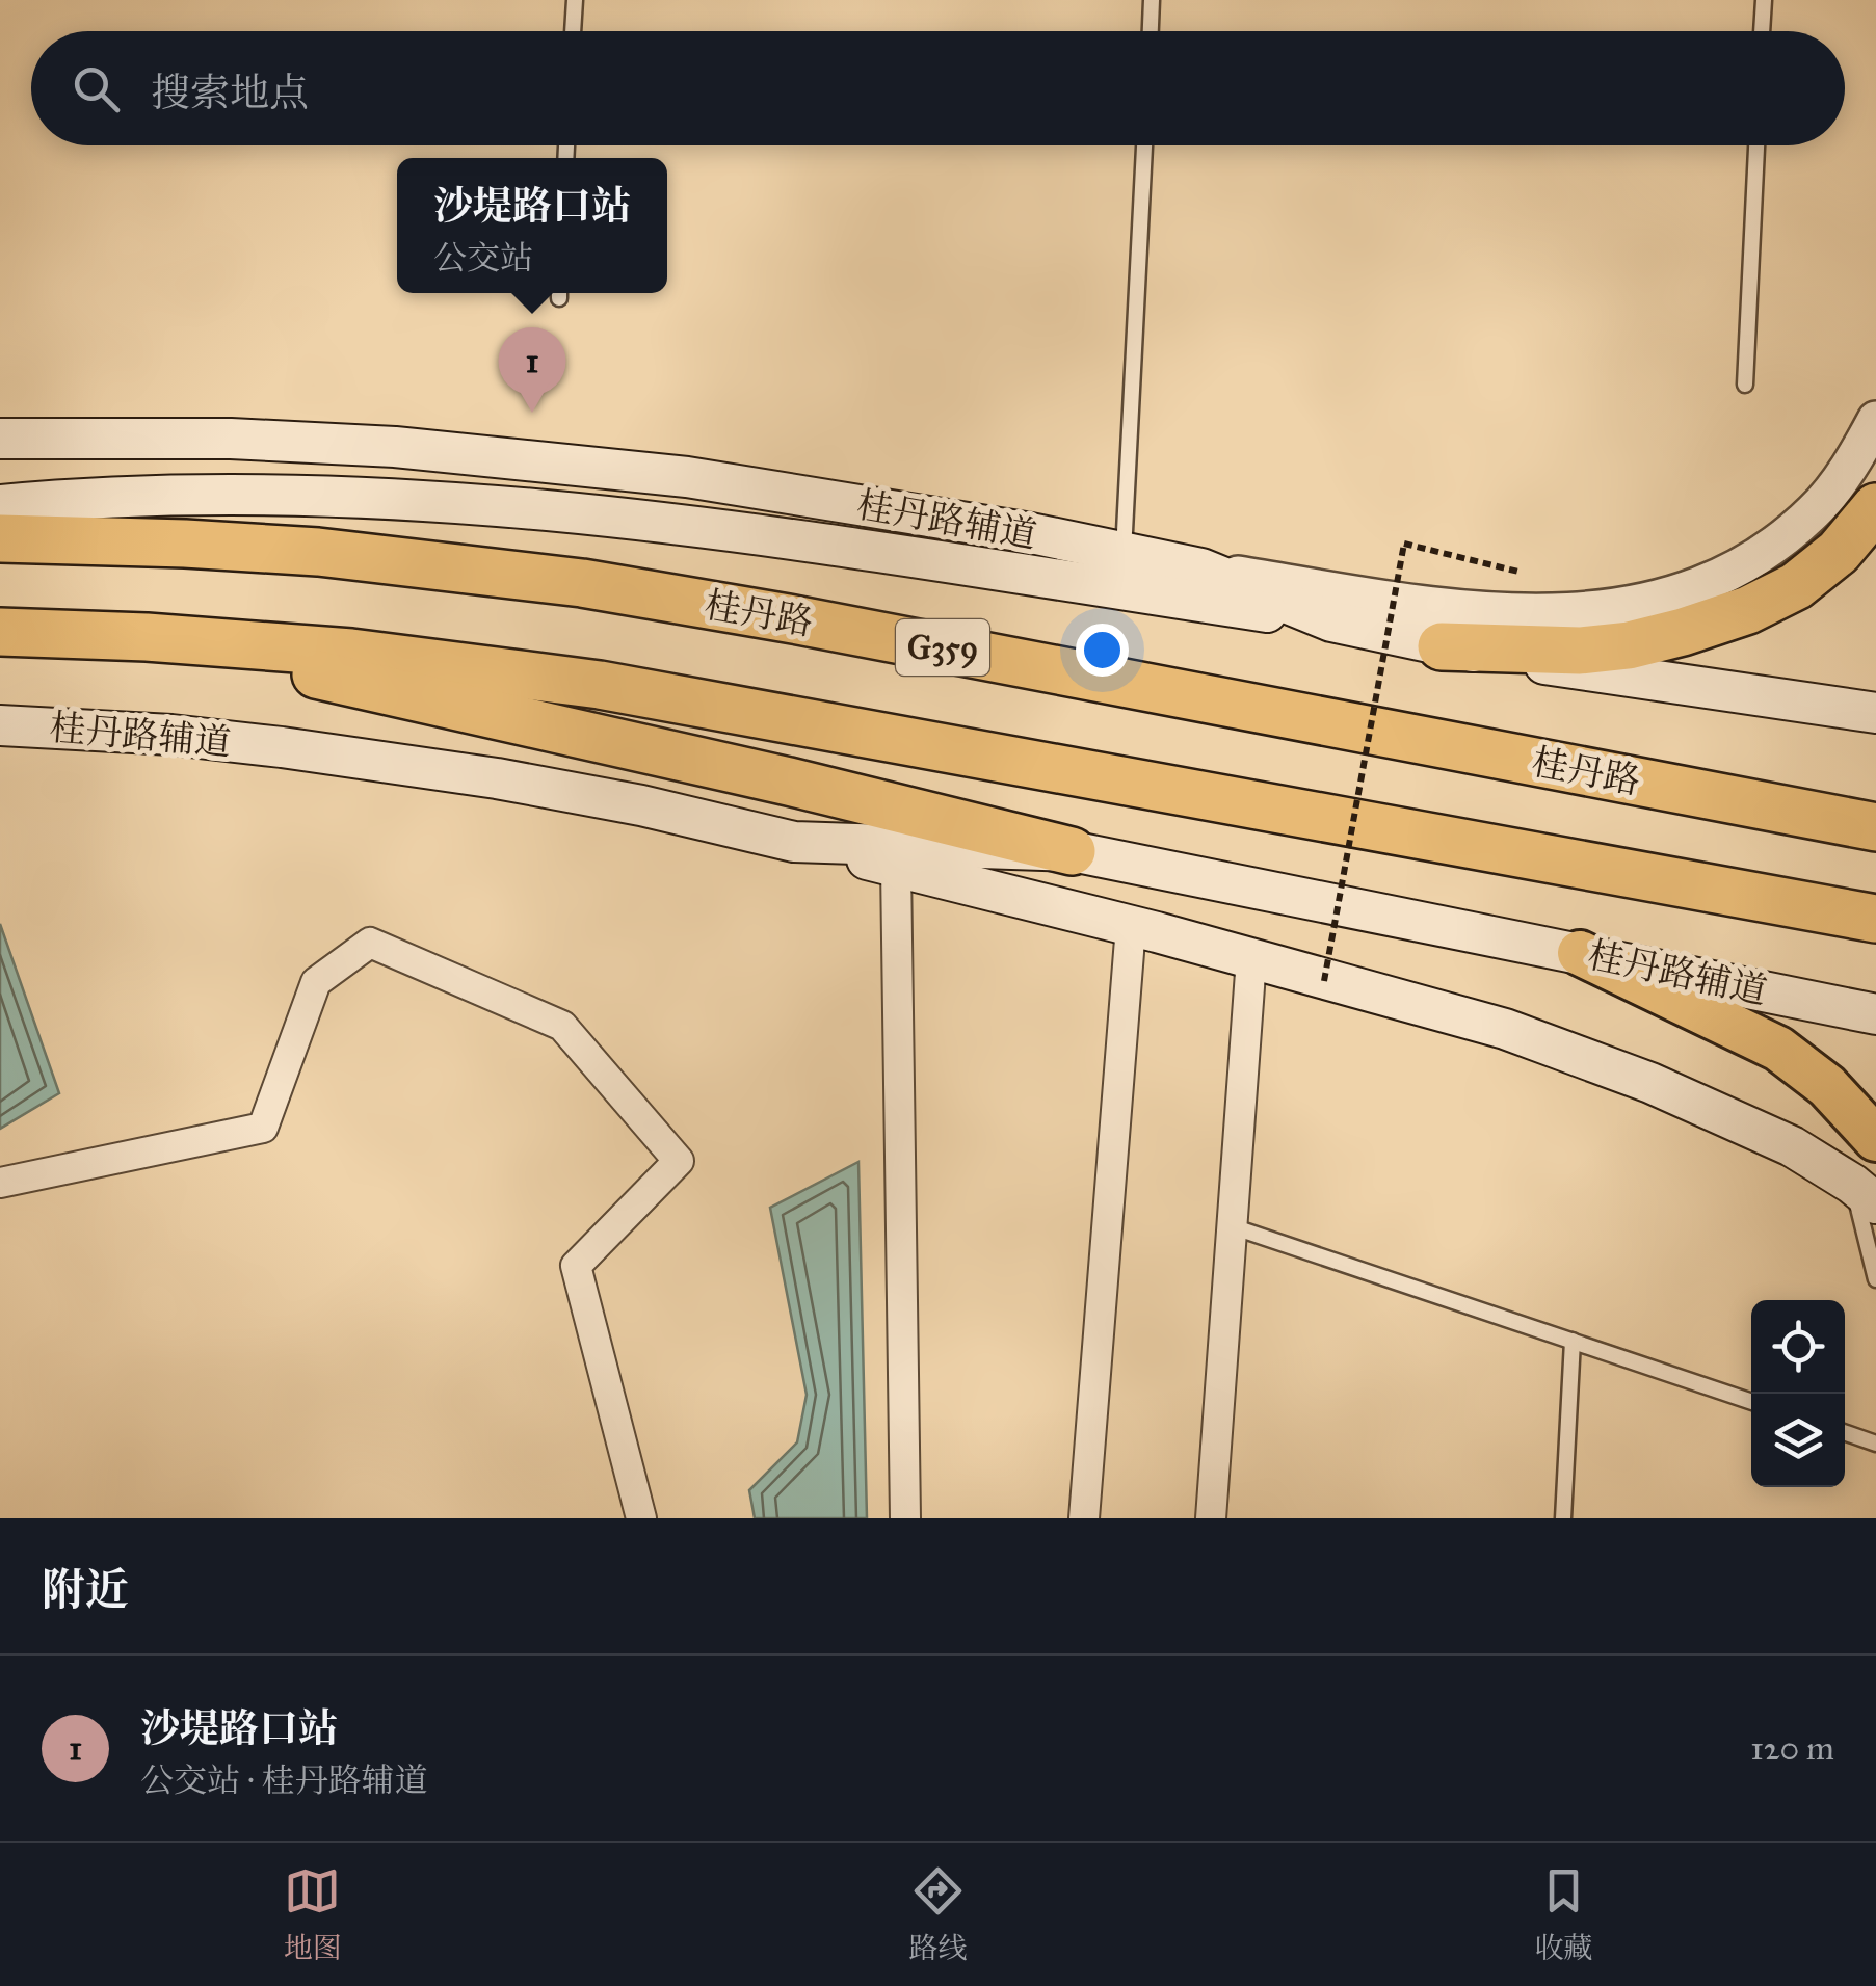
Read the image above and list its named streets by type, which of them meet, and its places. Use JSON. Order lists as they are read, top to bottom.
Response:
{
  "streets": {
    "highway": ["桂丹路", "G359"],
    "main road": ["桂丹路辅道"]
  },
  "page": {
    "search": "搜索地点",
    "popup": ["沙堤路口站", "公交站"],
    "pins": "1",
    "heading": "附近",
    "list": [
      {
        "mark": "1",
        "name": "沙堤路口站",
        "note": "公交站 · 桂丹路辅道",
        "value": "120 m"
      }
    ],
    "nav": ["地图", "路线", "收藏"]
  }
}
